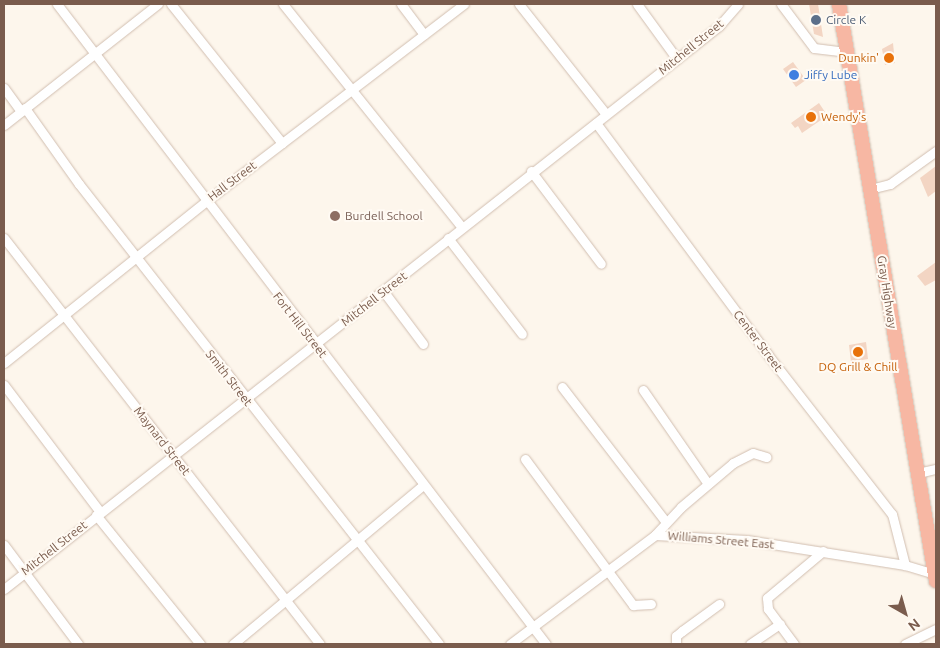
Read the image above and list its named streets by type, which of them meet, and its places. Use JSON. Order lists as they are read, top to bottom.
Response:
{
  "streets": {
    "highway": ["Gray Highway"],
    "street": [
      "Mitchell Street",
      "Hall Street",
      "Fort Hill Street",
      "Center Street",
      "Smith Street",
      "Maynard Street",
      "Williams Street East"
    ]
  },
  "crossings": [
    ["Mitchell Street", "Fort Hill Street"],
    ["Mitchell Street", "Center Street"],
    ["Mitchell Street", "Smith Street"],
    ["Mitchell Street", "Maynard Street"],
    ["Hall Street", "Fort Hill Street"],
    ["Hall Street", "Smith Street"],
    ["Hall Street", "Maynard Street"],
    ["Gray Highway", "Williams Street East"],
    ["Fort Hill Street", "Williams Street East"],
    ["Center Street", "Williams Street East"]
  ],
  "places": [
    "Circle K",
    "Dunkin'",
    "Jiffy Lube",
    "Wendy's",
    "Burdell School",
    "DQ Grill & Chill"
  ],
  "north": "bottom right"
}
